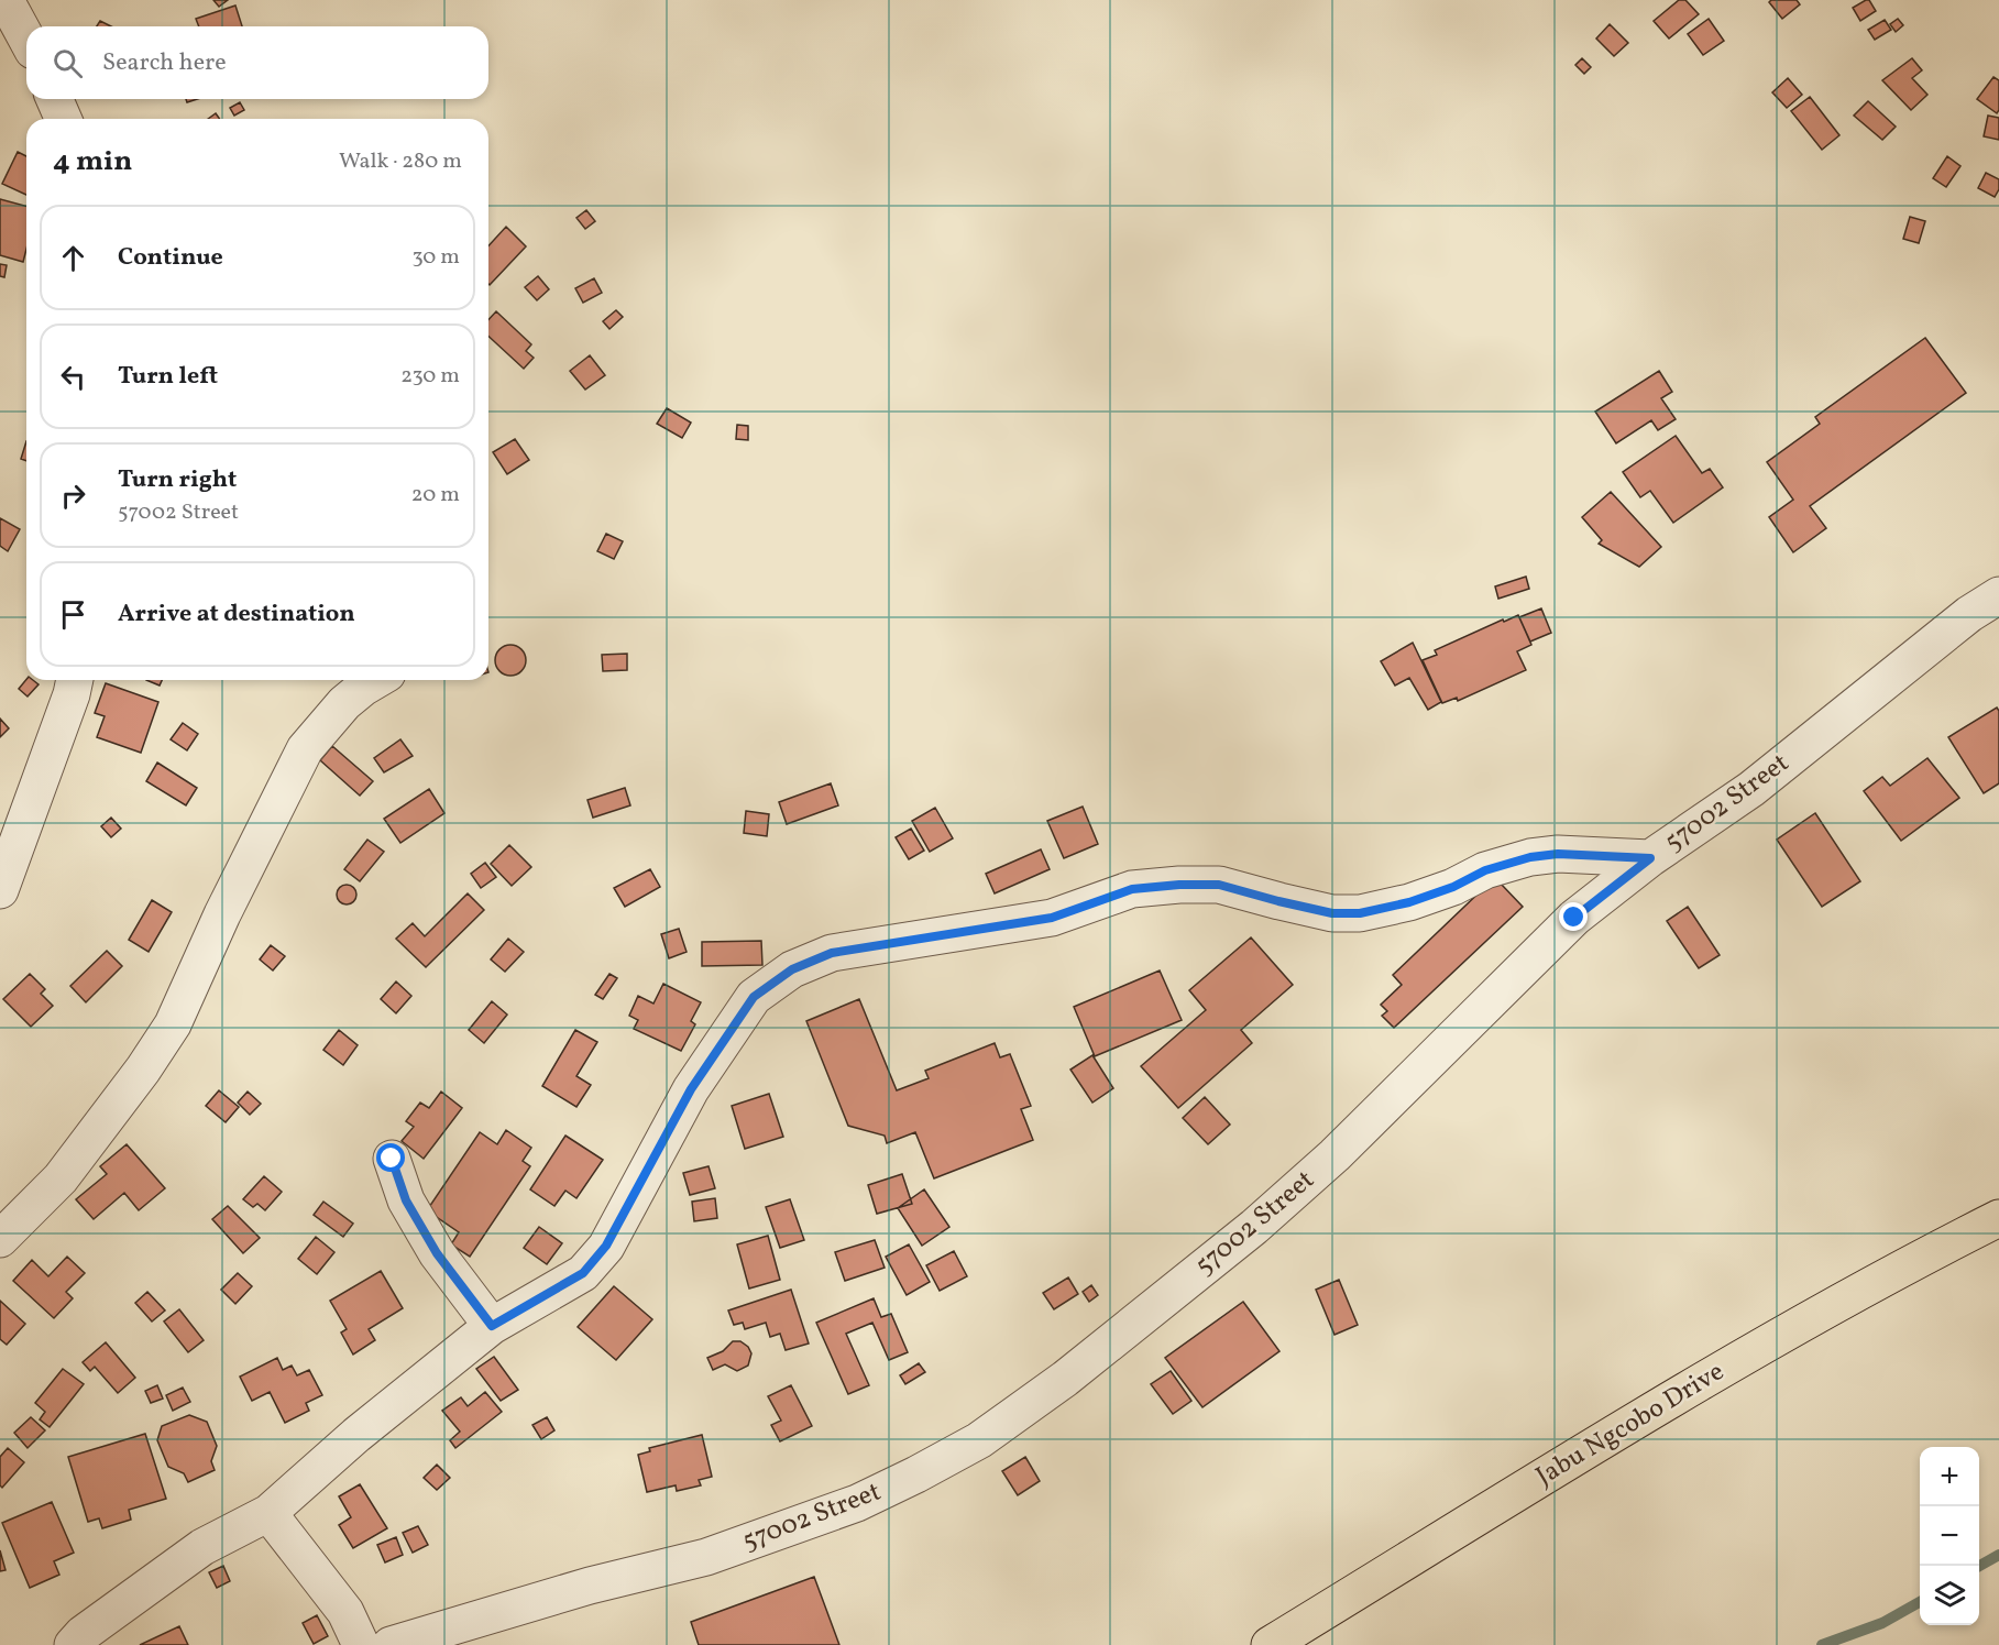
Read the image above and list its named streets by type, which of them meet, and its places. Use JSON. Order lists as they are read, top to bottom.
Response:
{
  "streets": {
    "main road": ["Jabu Ngcobo Drive"],
    "street": ["57002 Street"]
  },
  "page": {
    "search": "Search here",
    "heading": ["4 min", "Walk · 280 m"],
    "list": [
      ["Continue", "30 m"],
      ["Turn left", "230 m"],
      ["Turn right", "57002 Street", "20 m"],
      "Arrive at destination"
    ],
    "map_buttons": ["+", "−"]
  }
}
